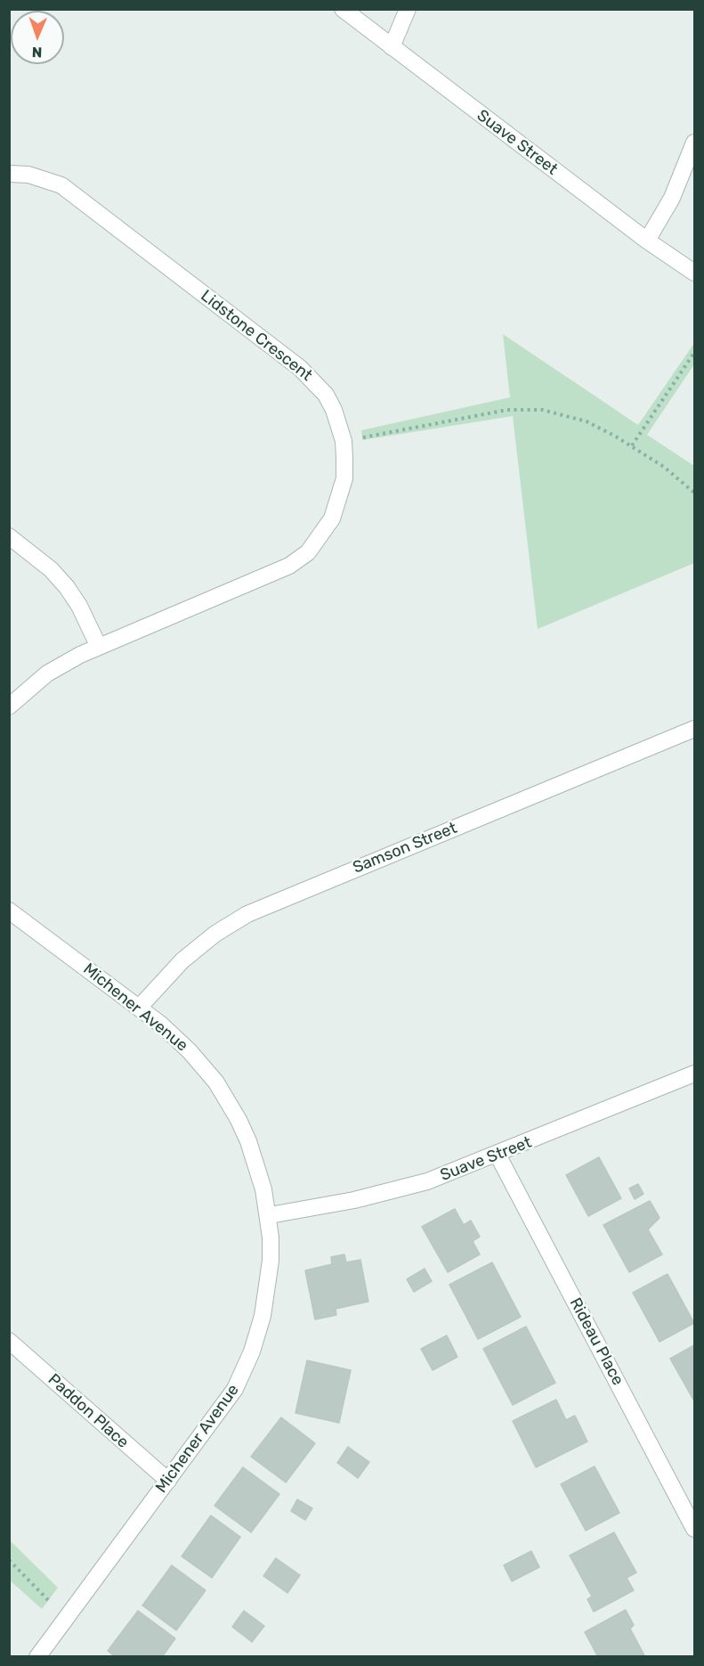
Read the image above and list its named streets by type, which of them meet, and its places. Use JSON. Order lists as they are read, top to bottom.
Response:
{
  "streets": {
    "street": [
      "Suave Street",
      "Lidstone Crescent",
      "Samson Street",
      "Michener Avenue",
      "Rideau Place",
      "Paddon Place"
    ]
  },
  "crossings": [
    ["Suave Street", "Michener Avenue"],
    ["Suave Street", "Rideau Place"],
    ["Samson Street", "Michener Avenue"],
    ["Michener Avenue", "Paddon Place"]
  ],
  "north": "bottom"
}
